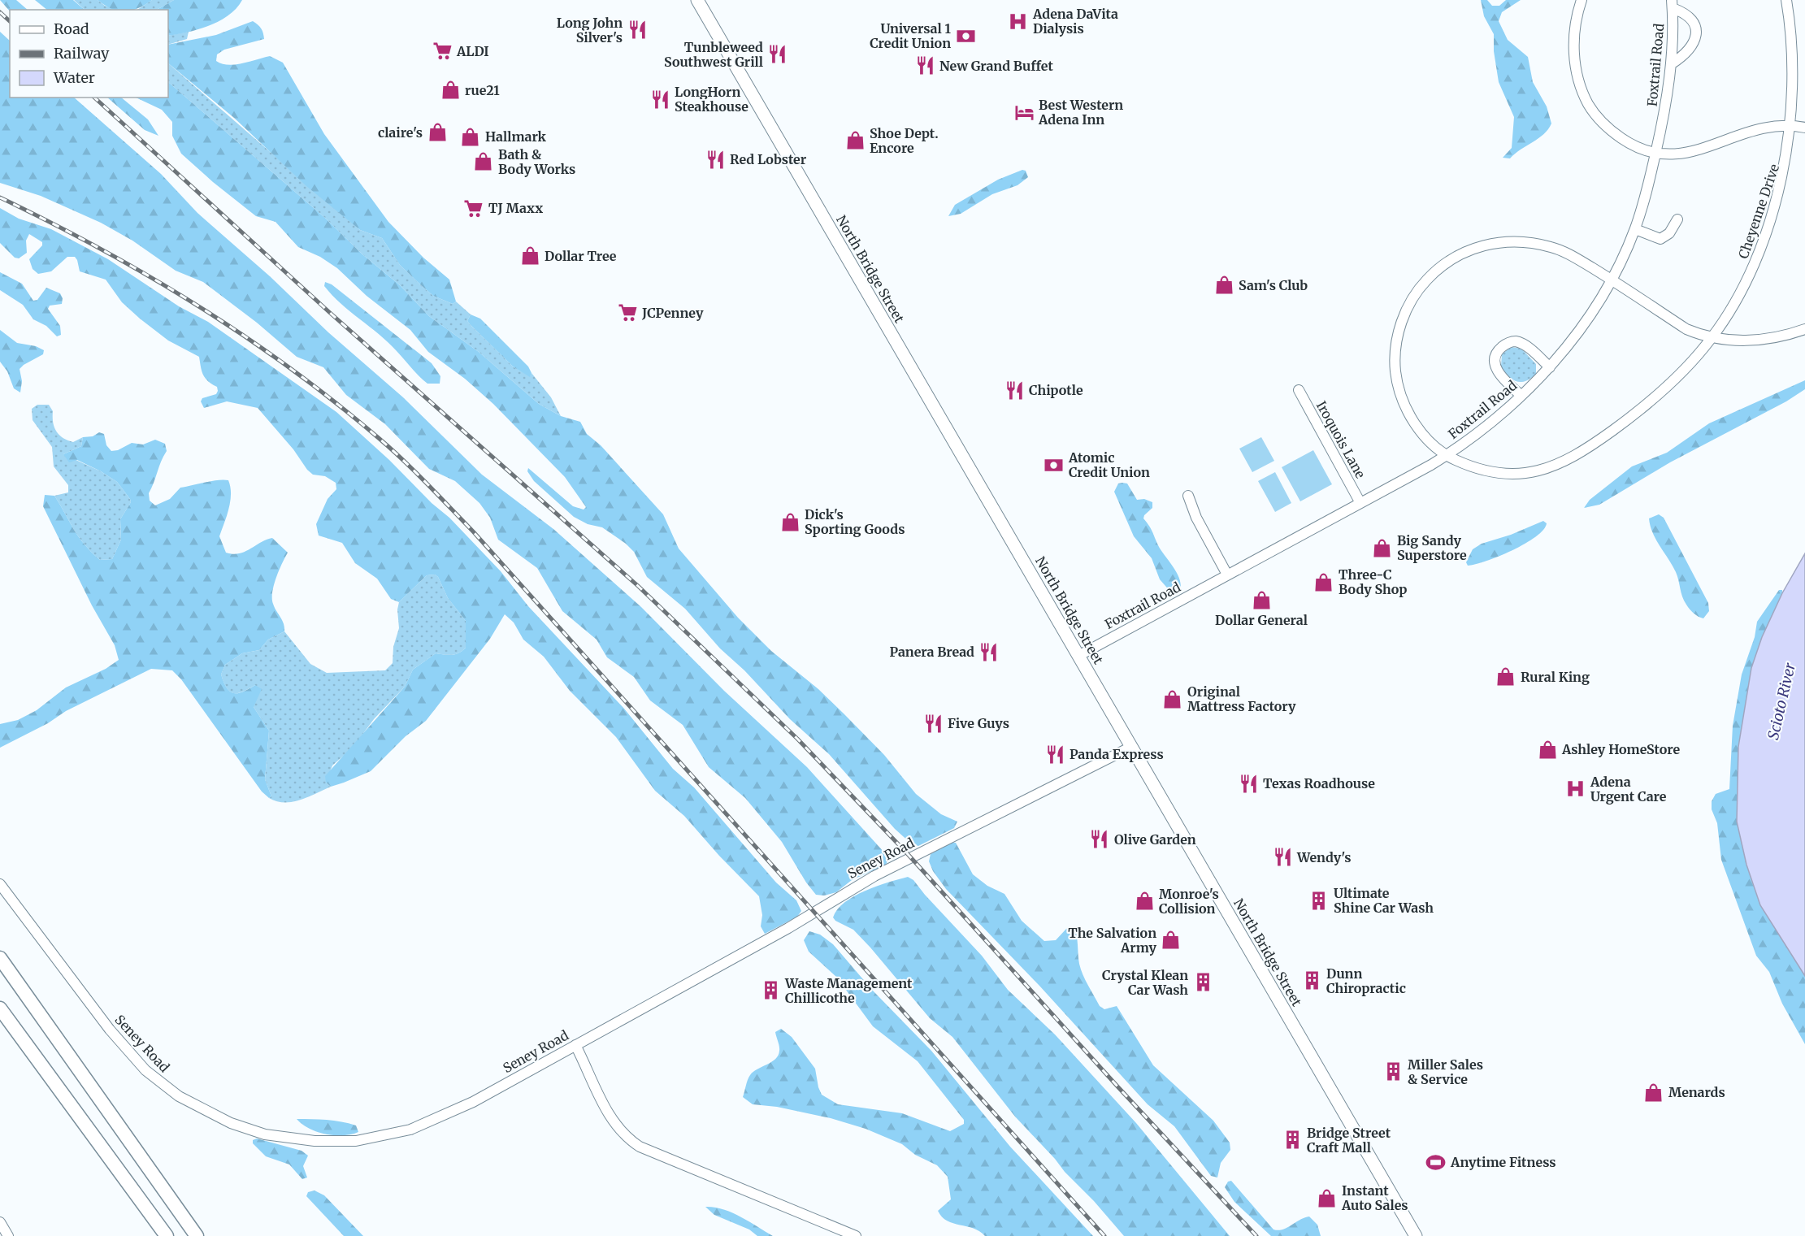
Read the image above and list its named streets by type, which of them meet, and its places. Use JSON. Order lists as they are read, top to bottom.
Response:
{
  "streets": {
    "main road": ["North Bridge Street"],
    "street": [
      "Foxtrail Road",
      "Cheyenne Drive",
      "Iroquois Lane",
      "Seney Road"
    ]
  },
  "crossings": [
    ["Foxtrail Road", "Cheyenne Drive"],
    ["Foxtrail Road", "North Bridge Street"],
    ["Foxtrail Road", "Iroquois Lane"],
    ["North Bridge Street", "Seney Road"]
  ],
  "water": ["Scioto River"],
  "places": {
    "hospital": ["Adena DaVita Dialysis", "Adena Urgent Care"],
    "restaurant": [
      "Long John Silver's",
      "Tunbleweed Southwest Grill",
      "New Grand Buffet",
      "LongHorn Steakhouse",
      "Red Lobster",
      "Chipotle",
      "Panera Bread",
      "Five Guys",
      "Panda Express",
      "Texas Roadhouse",
      "Olive Garden",
      "Wendy's"
    ],
    "bank": ["Universal 1 Credit Union", "Atomic Credit Union"],
    "supermarket": ["ALDI", "TJ Maxx", "JCPenney"],
    "shop": [
      "rue21",
      "claire's",
      "Hallmark",
      "Shoe Dept. Encore",
      "Bath & Body Works",
      "Dollar Tree",
      "Sam's Club",
      "Dick's Sporting Goods",
      "Big Sandy Superstore",
      "Three-C Body Shop",
      "Dollar General",
      "Rural King",
      "Original Mattress Factory",
      "Ashley HomeStore",
      "Monroe's Collision",
      "The Salvation Army",
      "Menards",
      "Instant Auto Sales"
    ],
    "hotel": ["Best Western Adena Inn"],
    "building": [
      "Ultimate Shine Car Wash",
      "Dunn Chiropractic",
      "Crystal Klean Car Wash",
      "Waste Management Chillicothe",
      "Miller Sales & Service",
      "Bridge Street Craft Mall"
    ],
    "sports": ["Anytime Fitness"]
  },
  "legend": ["Road", "Railway", "Water"]
}
